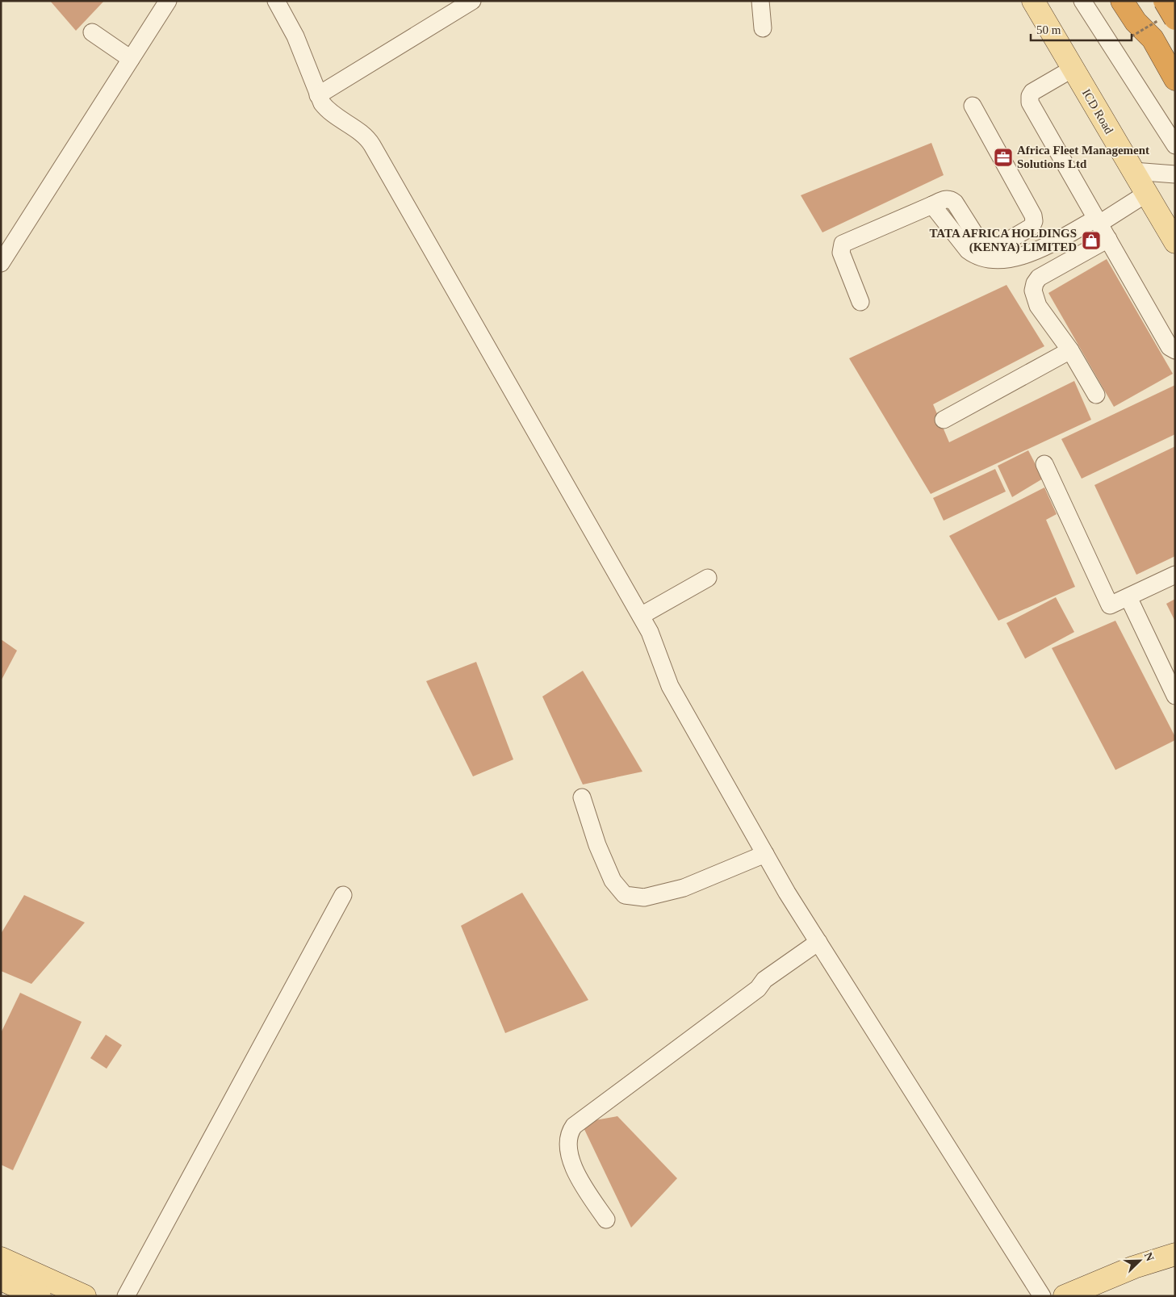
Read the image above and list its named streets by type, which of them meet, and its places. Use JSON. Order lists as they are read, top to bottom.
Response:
{
  "streets": {
    "main road": ["ICD Road"]
  },
  "places": {
    "office": ["Africa Fleet Management Solutions Ltd"],
    "shop": ["TATA AFRICA HOLDINGS (KENYA) LIMITED"]
  },
  "scale_bar": "50 m",
  "north": "top right"
}
